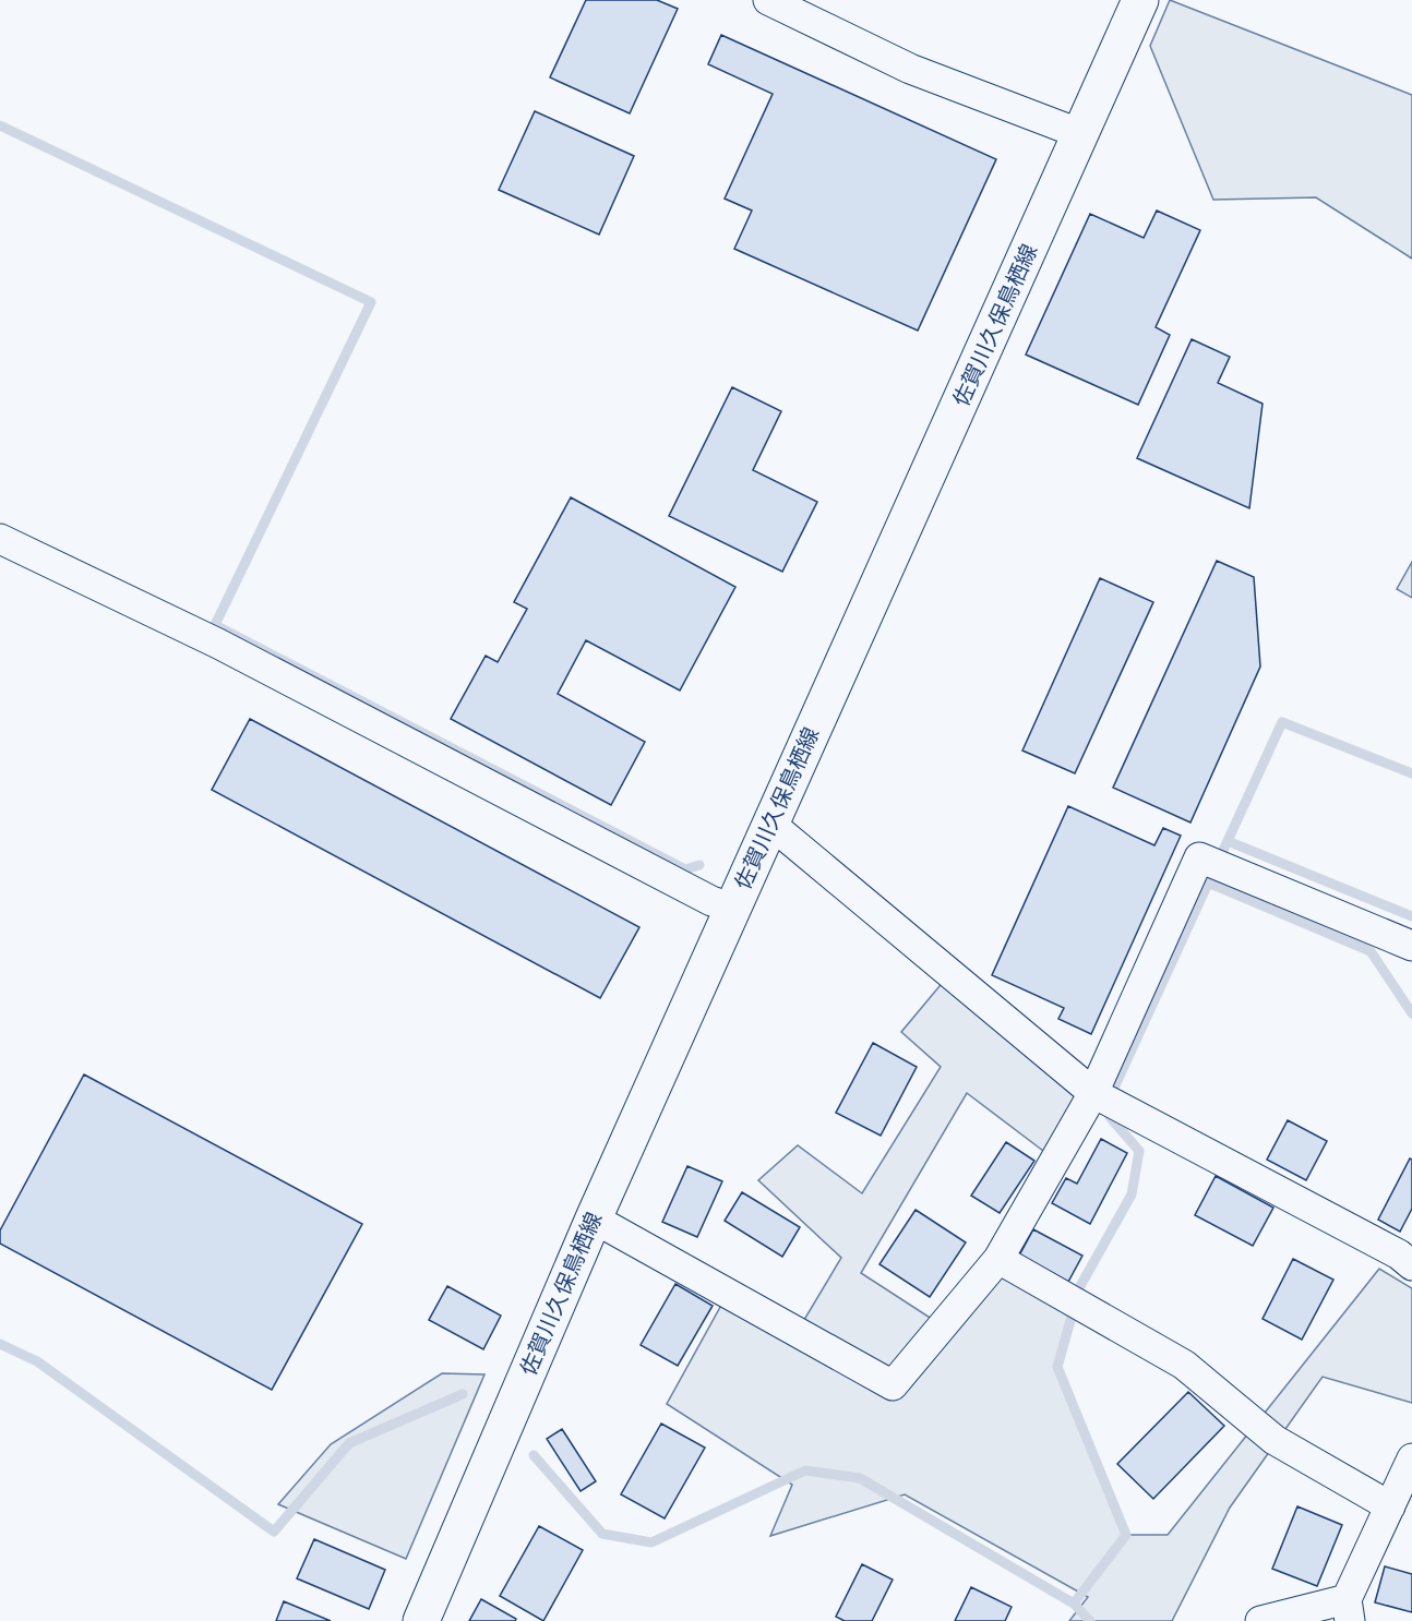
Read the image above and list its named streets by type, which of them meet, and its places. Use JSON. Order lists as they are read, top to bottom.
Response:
{
  "streets": {
    "main road": ["佐賀川久保鳥栖線"]
  }
}
